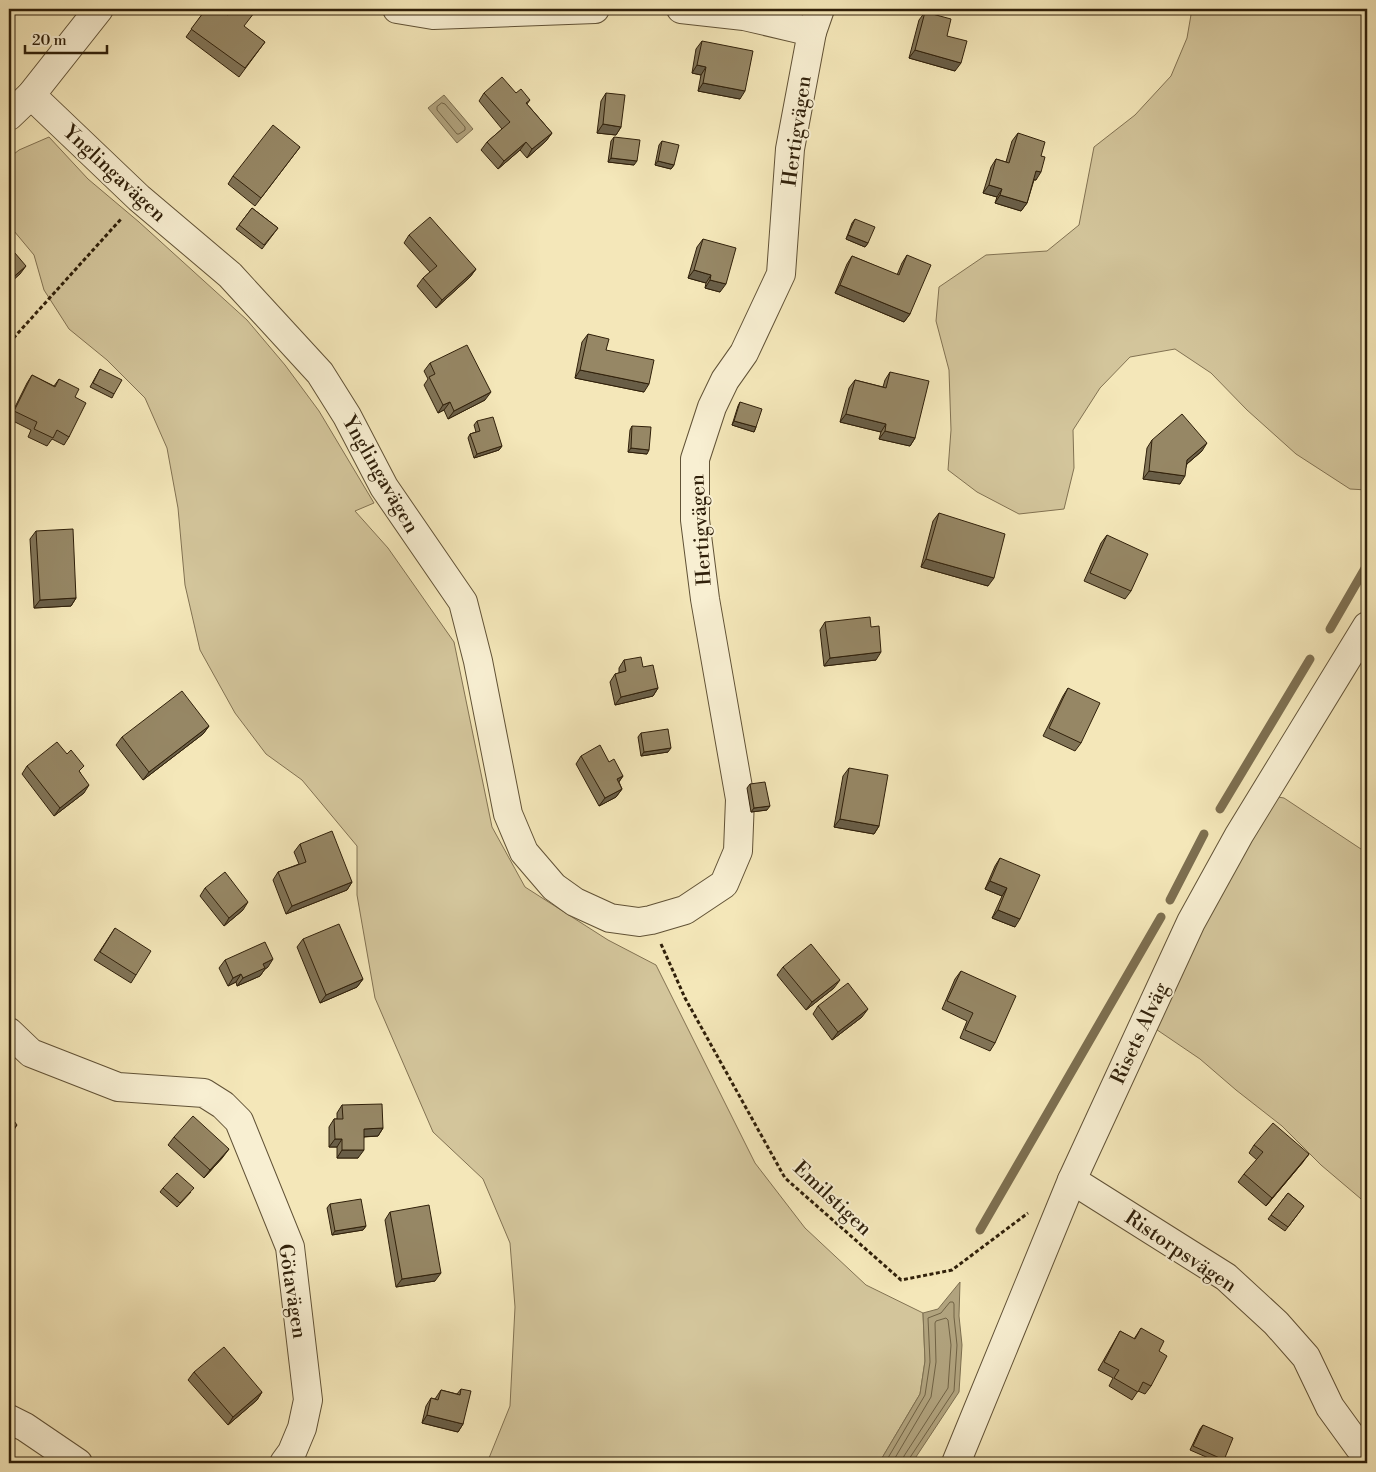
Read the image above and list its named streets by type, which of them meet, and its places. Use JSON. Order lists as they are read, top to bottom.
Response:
{
  "streets": {
    "street": [
      "Hertigvägen",
      "Ynglingavägen",
      "Risets Alväg",
      "Ristorpsvägen",
      "Götavägen"
    ],
    "path": ["Emilstigen"]
  },
  "crossings": [
    ["Hertigvägen", "Ynglingavägen"],
    ["Hertigvägen", "Emilstigen"],
    ["Ynglingavägen", "Emilstigen"],
    ["Risets Alväg", "Ristorpsvägen"]
  ],
  "scale_bar": "20 m"
}
